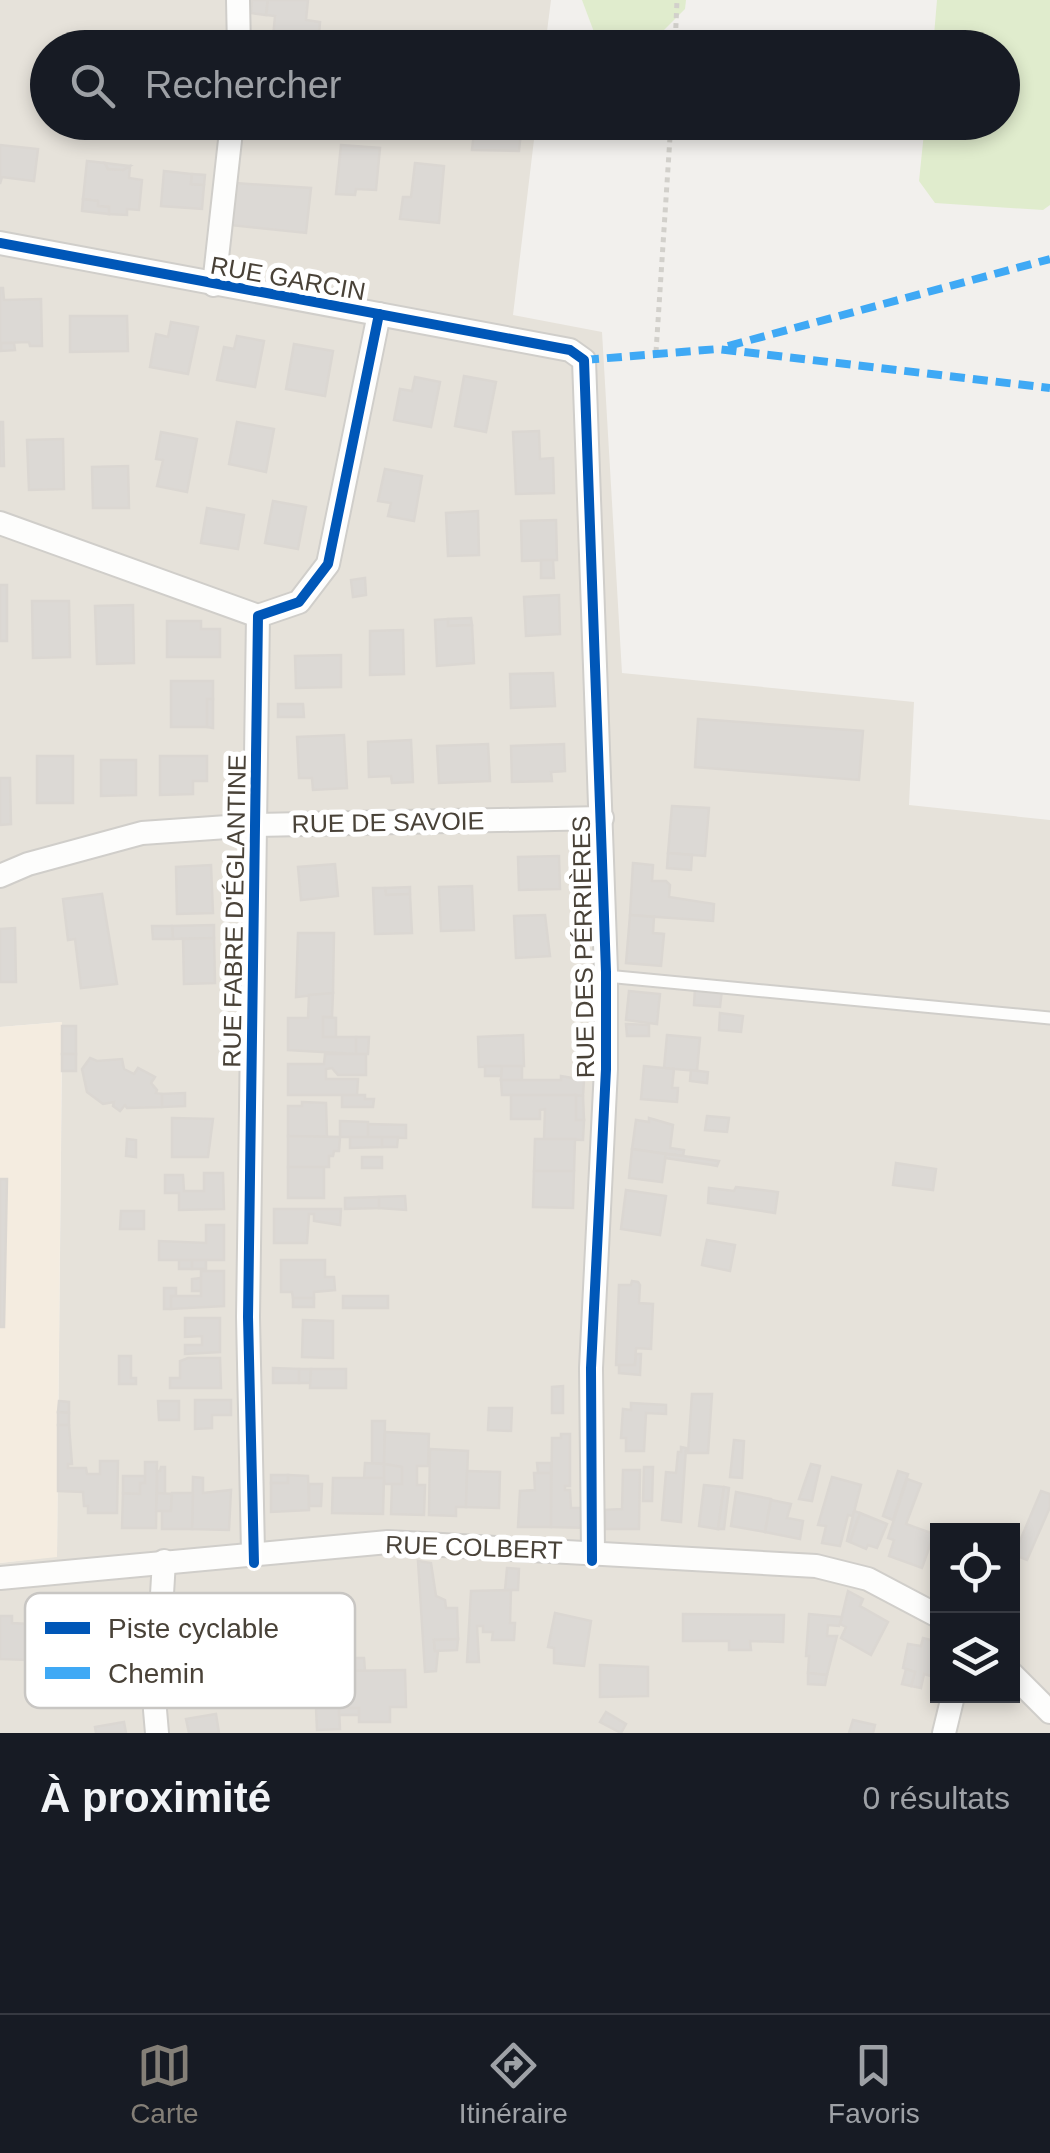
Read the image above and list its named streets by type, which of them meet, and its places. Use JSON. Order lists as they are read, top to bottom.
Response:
{
  "streets": {
    "street": [
      "RUE GARCIN",
      "RUE DE SAVOIE",
      "RUE FABRE D'ÉGLANTINE",
      "RUE DES PÉRRIÈRES",
      "RUE COLBERT"
    ]
  },
  "crossings": [
    ["RUE GARCIN", "RUE DES PÉRRIÈRES"],
    ["RUE DE SAVOIE", "RUE FABRE D'ÉGLANTINE"],
    ["RUE DE SAVOIE", "RUE DES PÉRRIÈRES"],
    ["RUE FABRE D'ÉGLANTINE", "RUE COLBERT"],
    ["RUE DES PÉRRIÈRES", "RUE COLBERT"]
  ],
  "legend": ["Piste cyclable", "Chemin"],
  "page": {
    "search": "Rechercher",
    "heading": ["À proximité", "0 résultats"],
    "nav": ["Carte", "Itinéraire", "Favoris"]
  }
}
